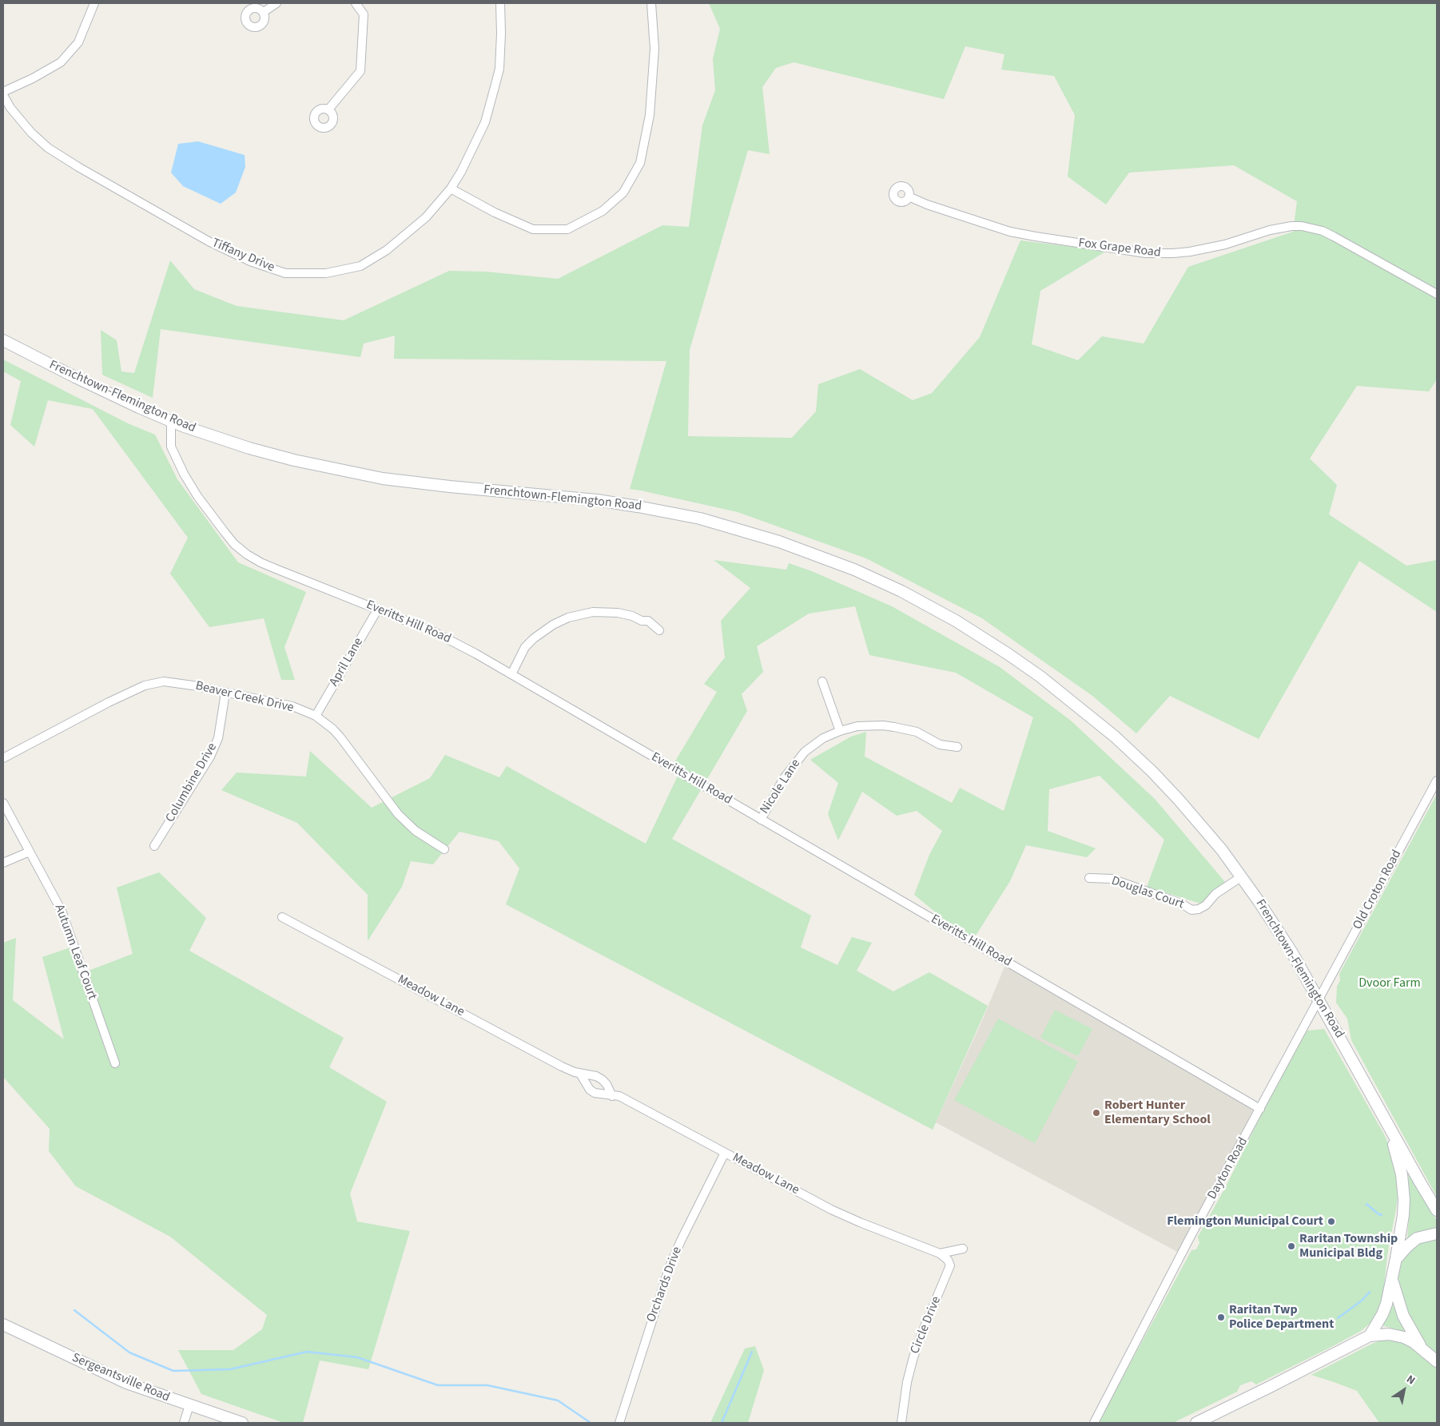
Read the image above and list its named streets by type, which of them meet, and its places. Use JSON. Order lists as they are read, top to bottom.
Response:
{
  "streets": {
    "main road": ["Frenchtown-Flemington Road", "Sergeantsville Road"],
    "street": [
      "Fox Grape Road",
      "Tiffany Drive",
      "Everitts Hill Road",
      "April Lane",
      "Beaver Creek Drive",
      "Columbine Drive",
      "Nicole Lane",
      "Old Croton Road",
      "Douglas Court",
      "Autumn Leaf Court",
      "Meadow Lane",
      "Dayton Road",
      "Orchards Drive",
      "Circle Drive"
    ]
  },
  "crossings": [
    ["Frenchtown-Flemington Road", "Everitts Hill Road"],
    ["Frenchtown-Flemington Road", "Old Croton Road"],
    ["Frenchtown-Flemington Road", "Douglas Court"],
    ["Frenchtown-Flemington Road", "Dayton Road"],
    ["Everitts Hill Road", "April Lane"],
    ["Everitts Hill Road", "Nicole Lane"],
    ["Everitts Hill Road", "Dayton Road"],
    ["April Lane", "Beaver Creek Drive"],
    ["Beaver Creek Drive", "Columbine Drive"],
    ["Old Croton Road", "Dayton Road"],
    ["Meadow Lane", "Orchards Drive"],
    ["Meadow Lane", "Circle Drive"]
  ],
  "parks": ["Dvoor Farm"],
  "places": [
    "Robert Hunter Elementary School",
    "Flemington Municipal Court",
    "Raritan Township Municipal Bldg",
    "Raritan Twp Police Department"
  ],
  "north": "top right"
}
